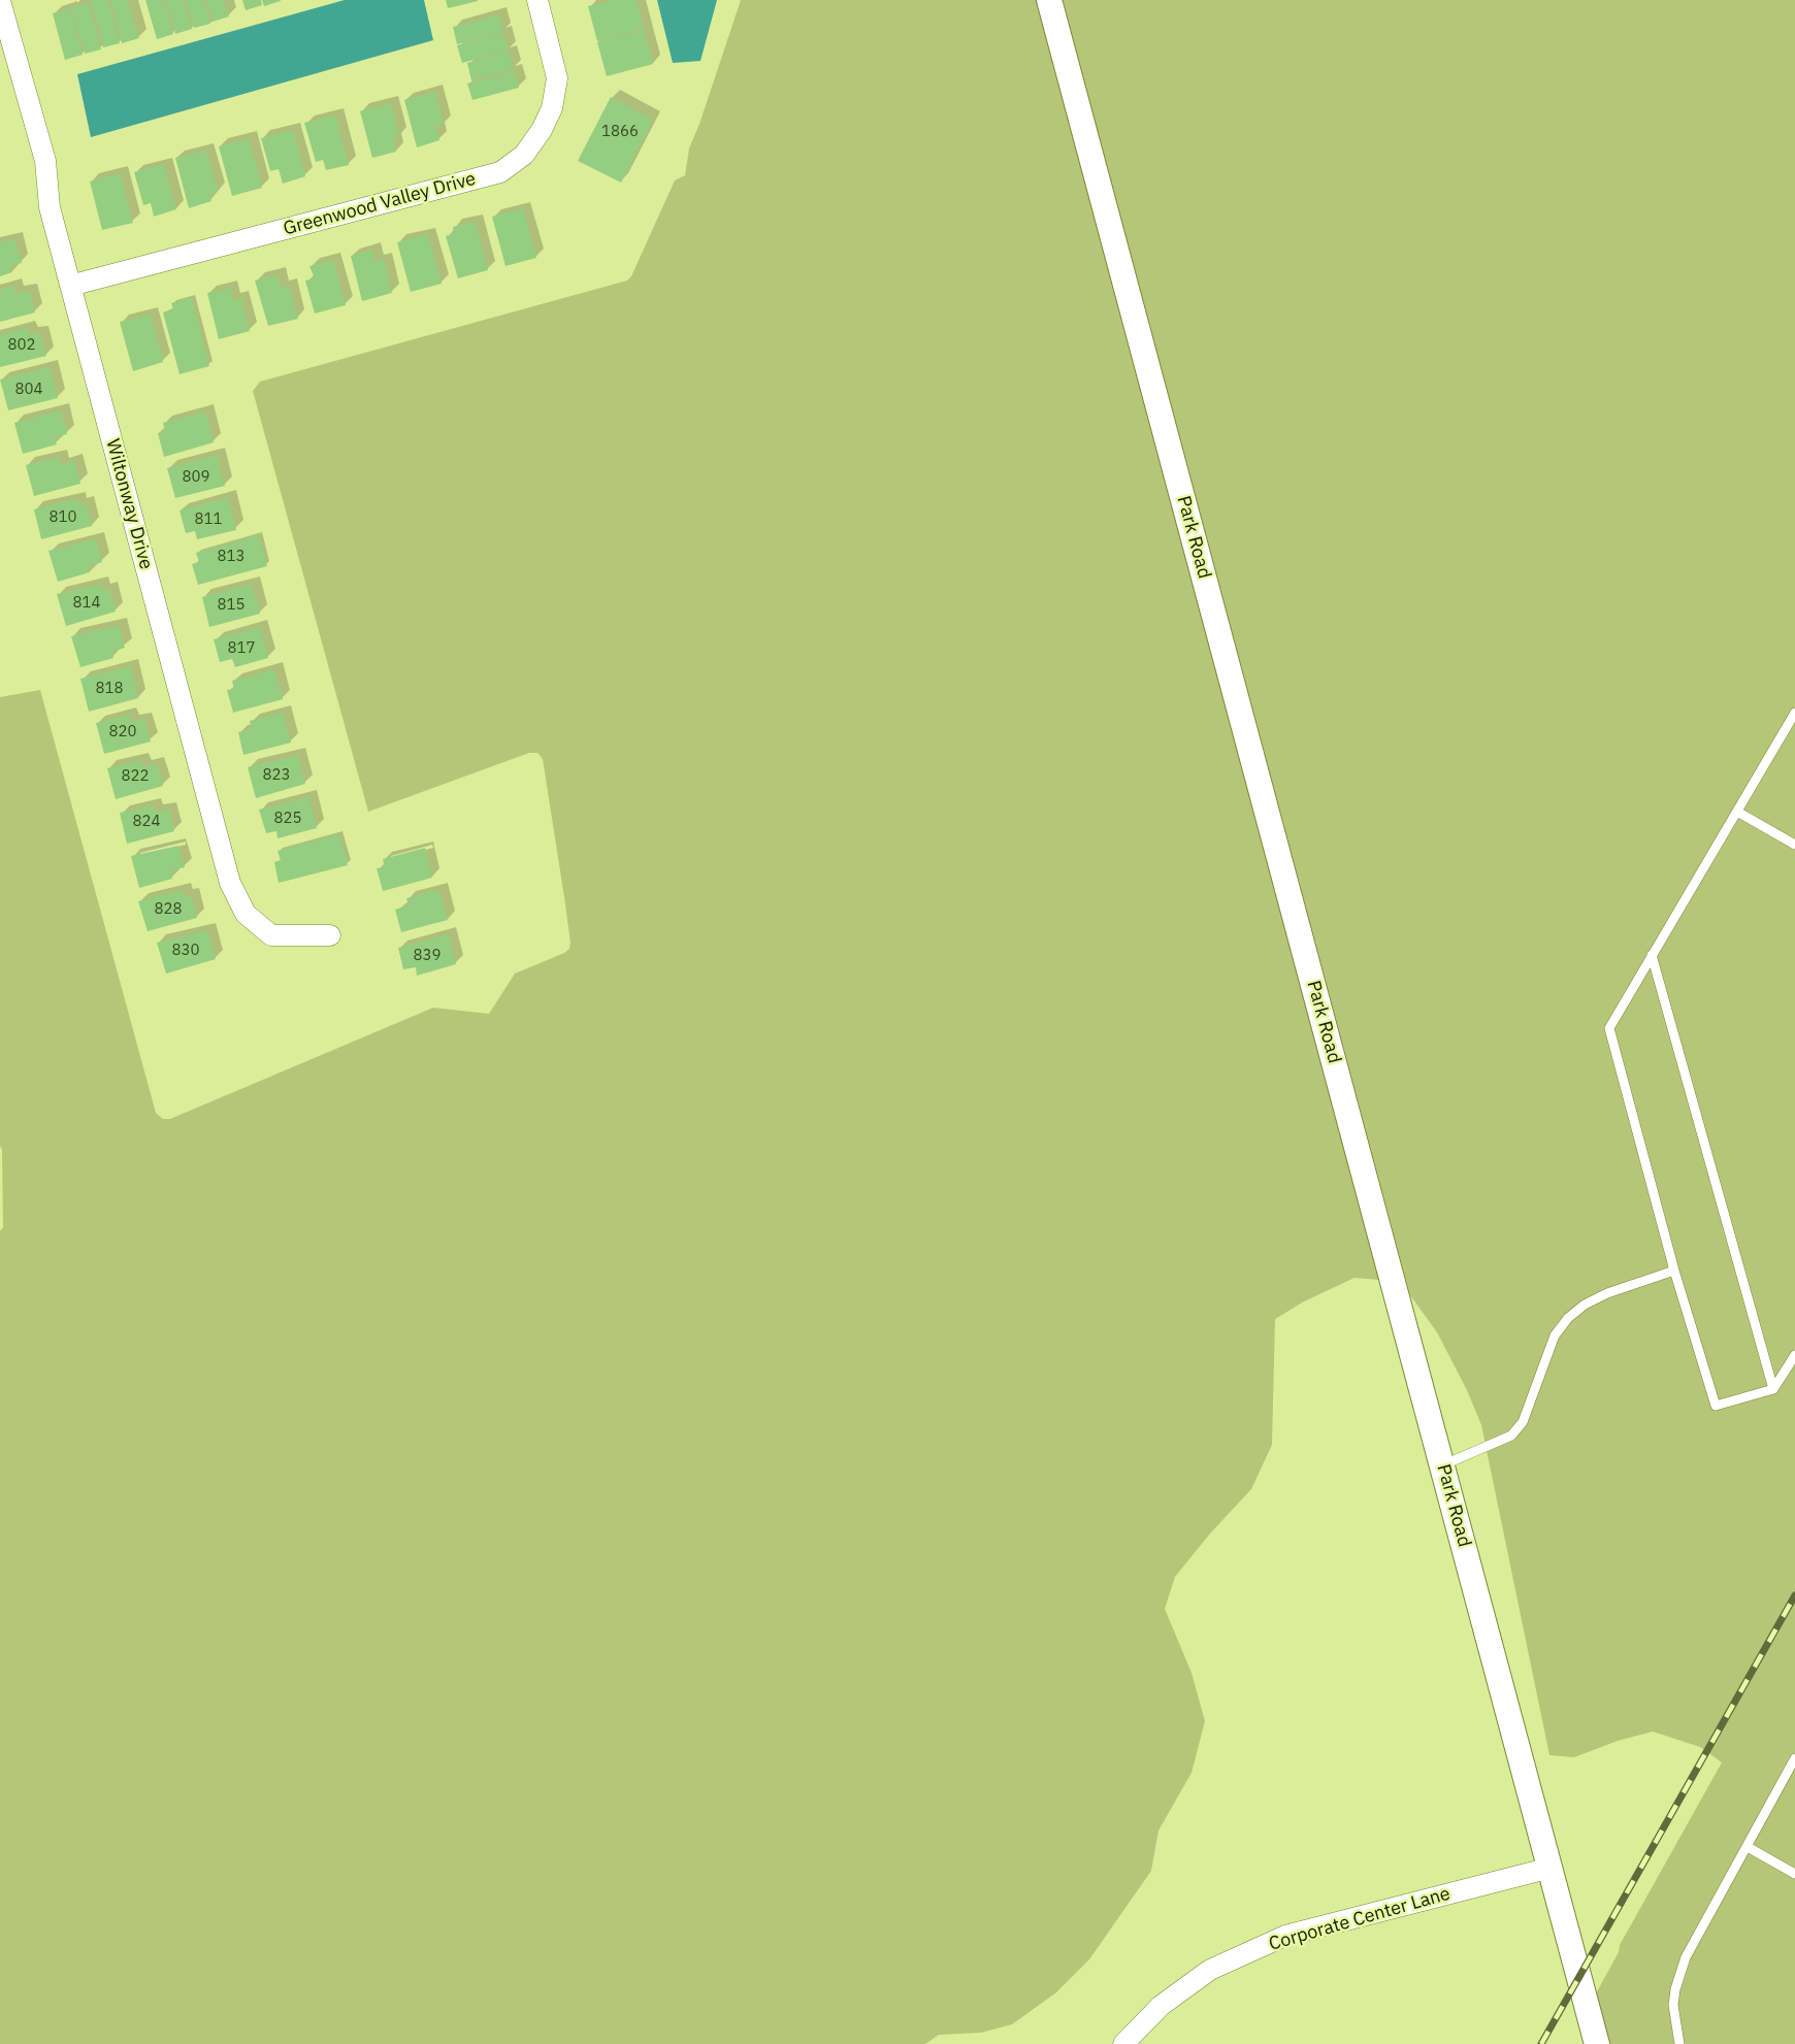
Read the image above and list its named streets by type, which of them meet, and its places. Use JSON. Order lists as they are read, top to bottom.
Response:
{
  "streets": {
    "street": [
      "Greenwood Valley Drive",
      "Wiltonway Drive",
      "Park Road",
      "Corporate Center Lane"
    ]
  },
  "crossings": [
    ["Greenwood Valley Drive", "Wiltonway Drive"],
    ["Park Road", "Corporate Center Lane"]
  ],
  "house_numbers": [
    "1866",
    "802",
    "804",
    "809",
    "810",
    "811",
    "813",
    "814",
    "815",
    "817",
    "818",
    "820",
    "823",
    "822",
    "825",
    "824",
    "828",
    "830",
    "839"
  ]
}
